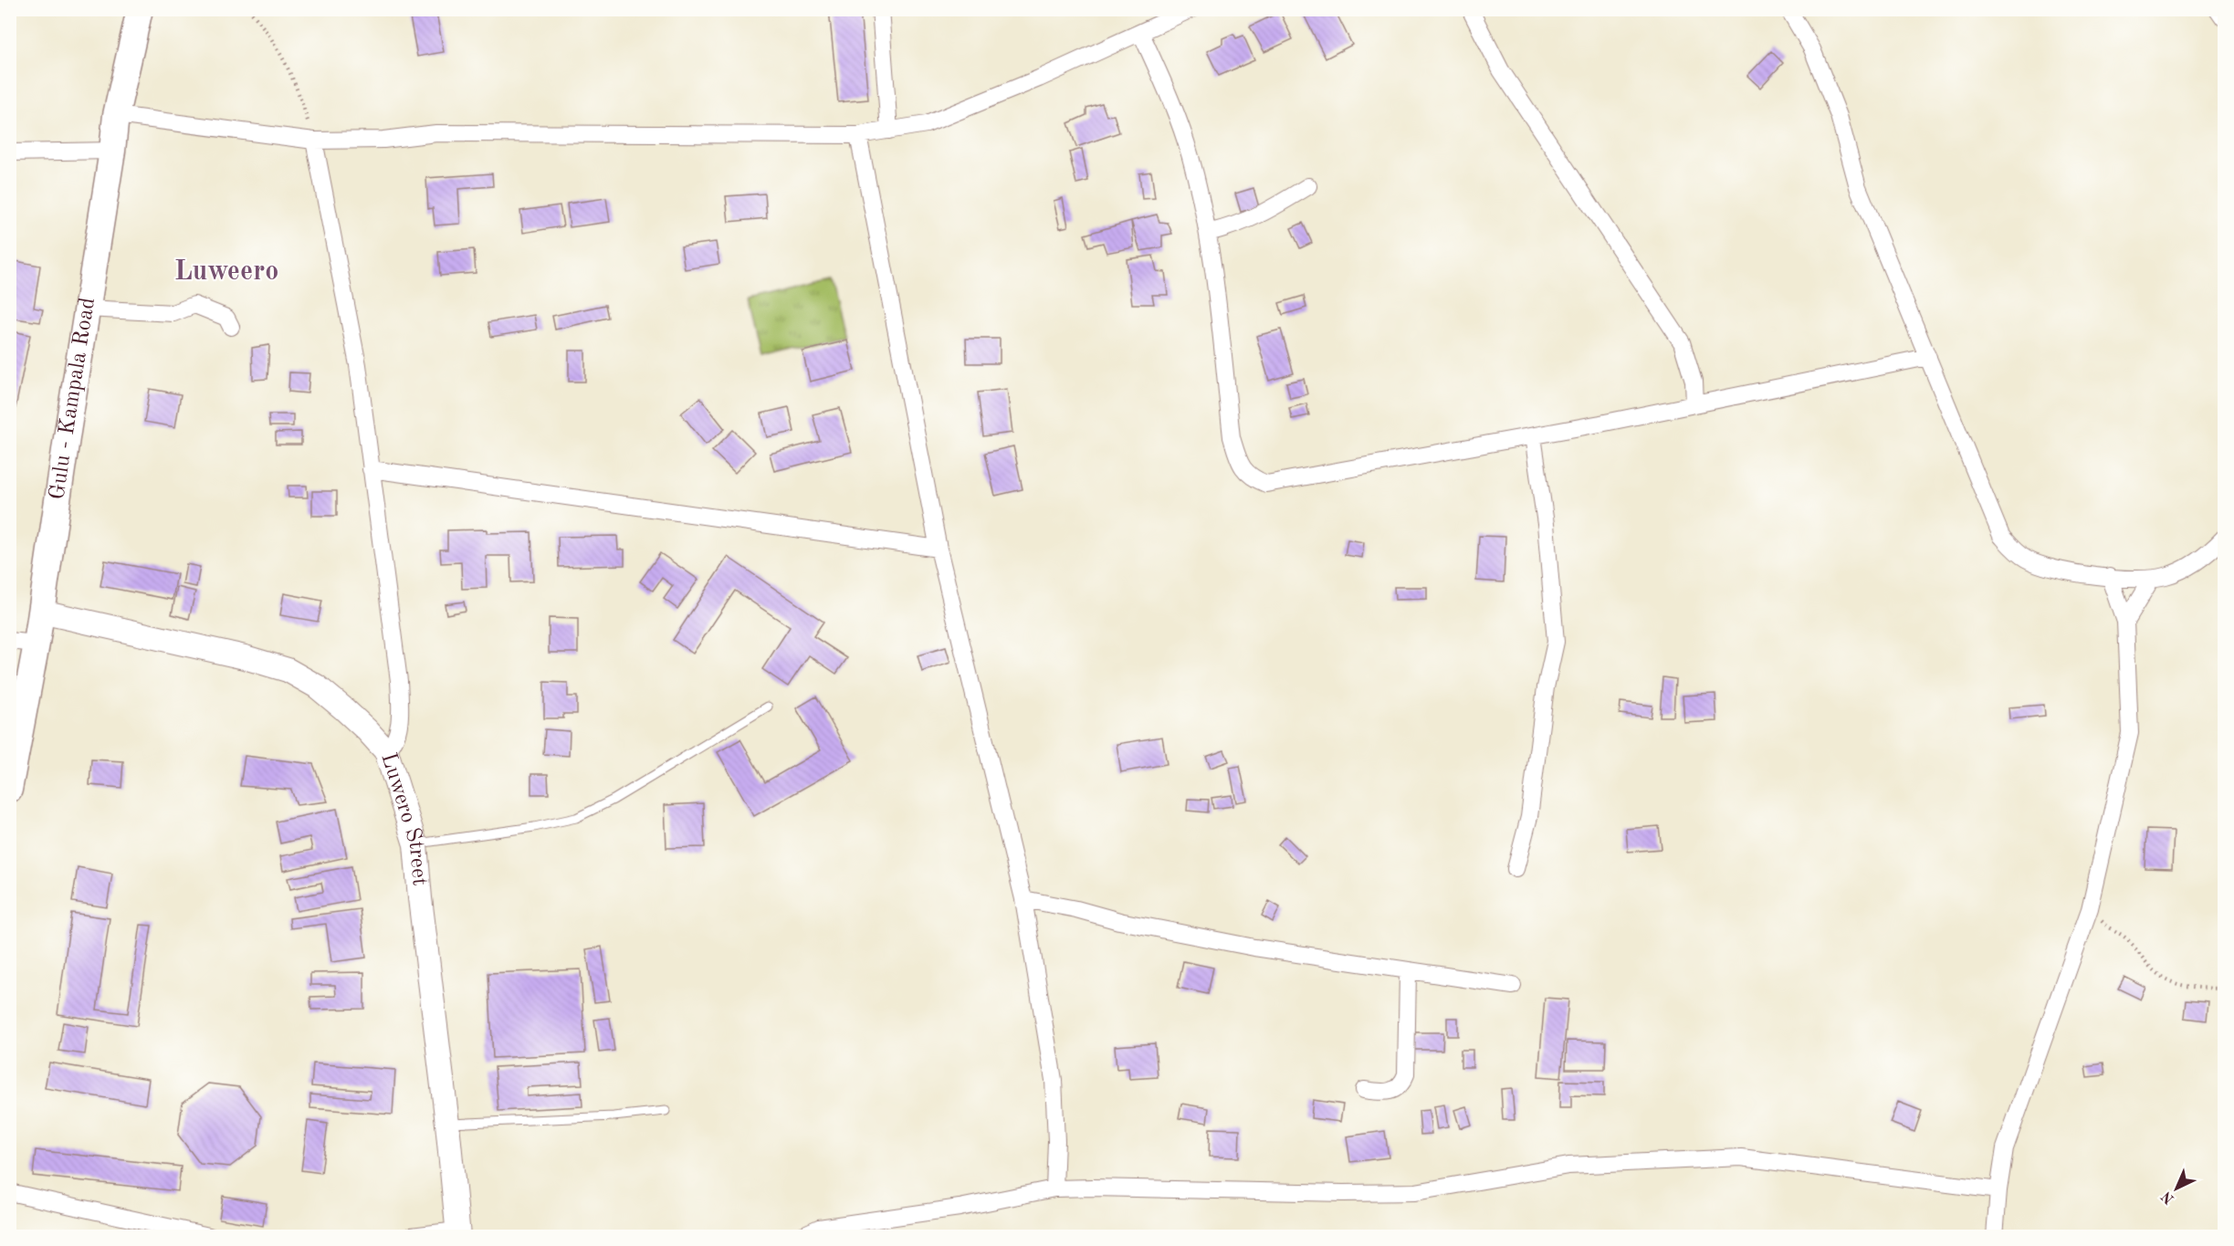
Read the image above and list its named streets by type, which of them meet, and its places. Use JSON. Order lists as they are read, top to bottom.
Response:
{
  "streets": {
    "main road": ["Gulu - Kampala Road", "Luwero Street"]
  },
  "crossings": [
    ["Gulu - Kampala Road", "Luwero Street"]
  ],
  "districts": ["Luweero"],
  "north": "bottom left"
}
